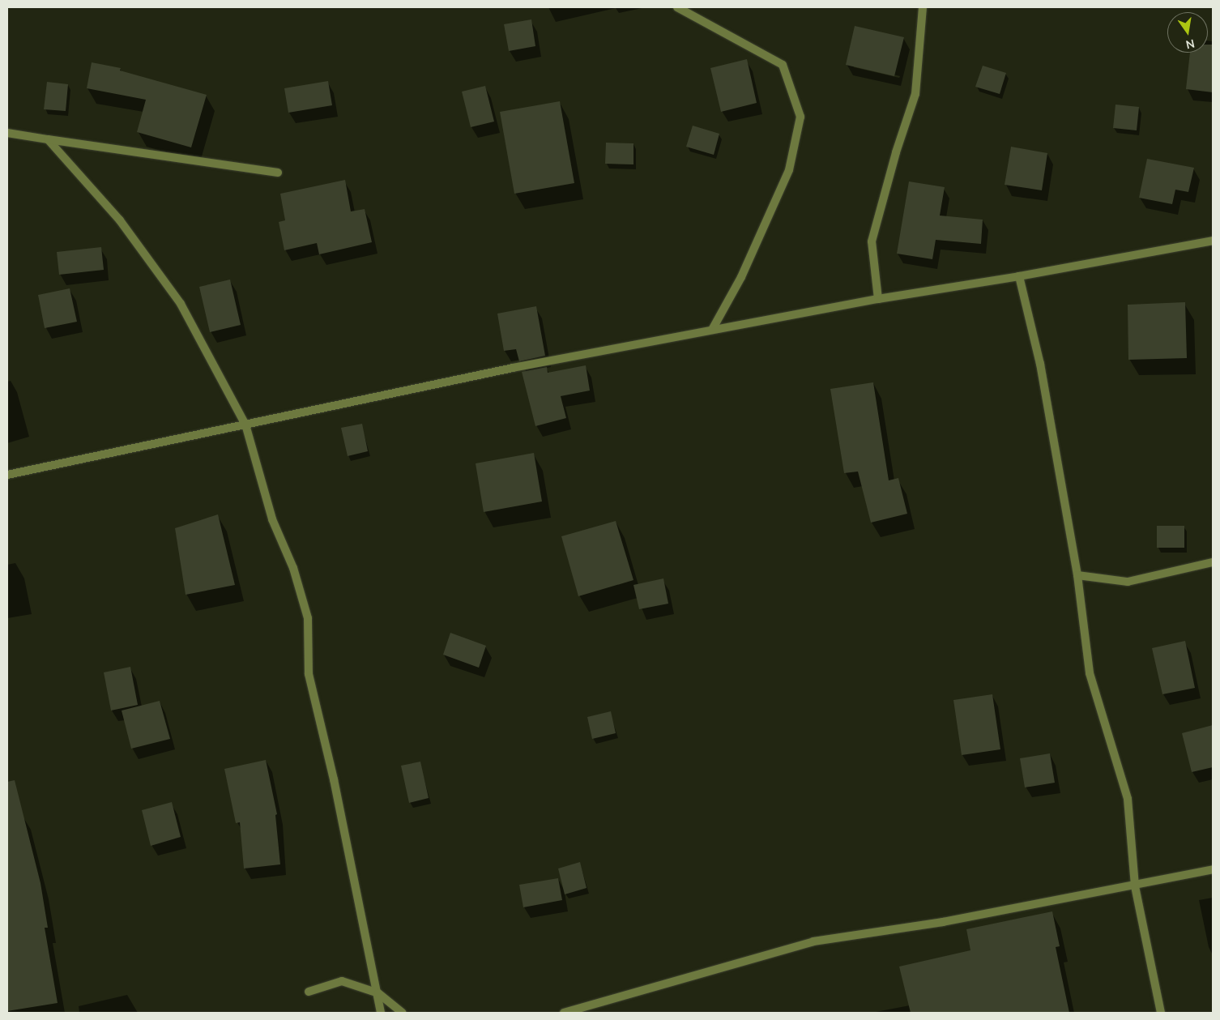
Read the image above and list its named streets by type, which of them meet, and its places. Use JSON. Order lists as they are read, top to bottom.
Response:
{
  "north": "bottom"
}
